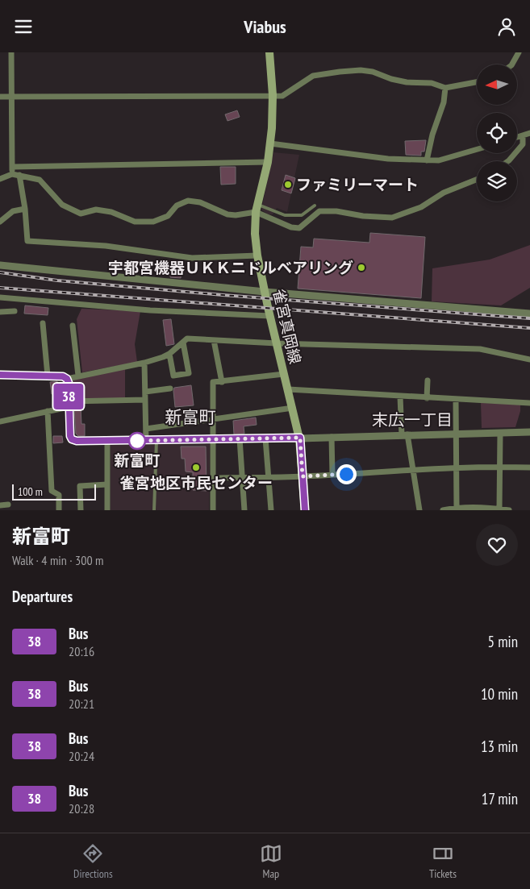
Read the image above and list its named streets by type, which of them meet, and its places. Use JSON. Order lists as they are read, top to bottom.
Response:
{
  "streets": {
    "main road": ["雀宮真岡線"]
  },
  "districts": ["新富町", "末広一丁目"],
  "places": [
    "ファミリーマート",
    "宇都宮機器ＵＫＫニドルベアリング",
    "新富町",
    "雀宮地区市民センター"
  ],
  "lines": ["bus line 38"],
  "scale_bar": "100 m",
  "north": "left",
  "page": {
    "header": "Viabus",
    "on_map": "38",
    "scale": "100 m",
    "heading": [
      ["新富町", "Walk · 4 min · 300 m"],
      "Departures"
    ],
    "list": [
      {
        "mark": "38",
        "name": "Bus",
        "note": "20:16",
        "value": "5 min"
      },
      {
        "mark": "38",
        "name": "Bus",
        "note": "20:21",
        "value": "10 min"
      },
      {
        "mark": "38",
        "name": "Bus",
        "note": "20:24",
        "value": "13 min"
      },
      {
        "mark": "38",
        "name": "Bus",
        "note": "20:28",
        "value": "17 min"
      }
    ],
    "tabs": ["Directions", "Map", "Tickets"]
  }
}
